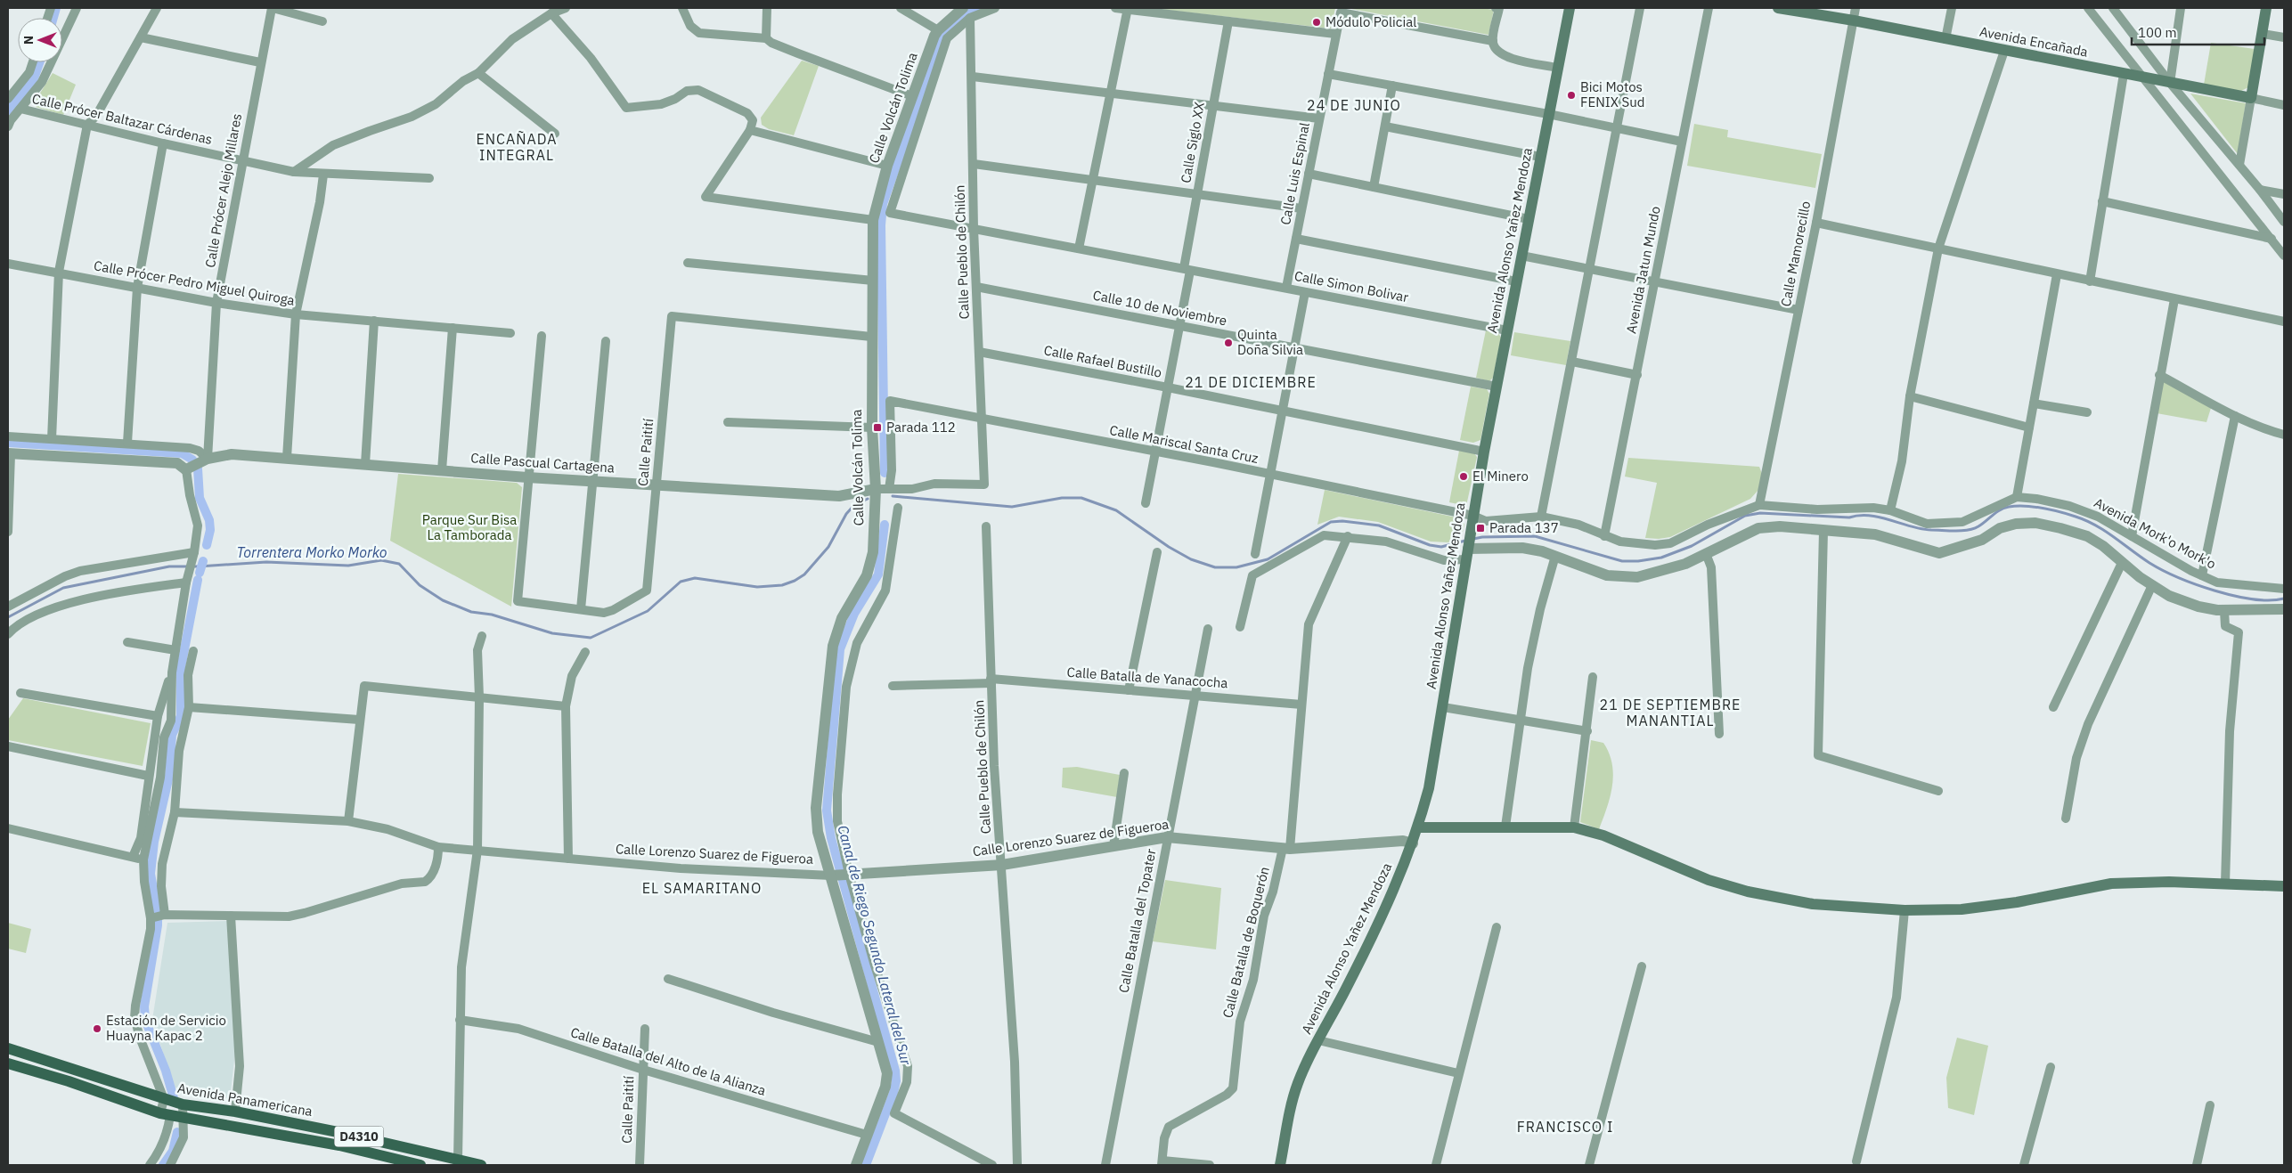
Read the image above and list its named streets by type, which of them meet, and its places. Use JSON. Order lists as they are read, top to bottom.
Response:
{
  "streets": {
    "main road": [
      "Avenida Encañada",
      "Avenida Alonso Yañez Mendoza",
      "Avenida Panamericana",
      "D4310"
    ],
    "street": [
      "Calle Volcán Tolima",
      "Calle Prócer Baltazar Cárdenas",
      "Calle Siglo XX",
      "Calle Luis Espinal",
      "Calle Prócer Alejo Millares",
      "Calle Pueblo de Chilón",
      "Calle Mamorecillo",
      "Avenida Jatun Mundo",
      "Calle Prócer Pedro Miguel Quiroga",
      "Calle Simon Bolivar",
      "Calle 10 de Noviembre",
      "Calle Rafael Bustillo",
      "Calle Mariscal Santa Cruz",
      "Calle Paitití",
      "Calle Pascual Cartagena",
      "Avenida Mork'o Mork'o",
      "Calle Batalla de Yanacocha",
      "Calle Lorenzo Suarez de Figueroa",
      "Calle Batalla del Topater",
      "Calle Batalla de Boquerón",
      "Calle Batalla del Alto de la Alianza"
    ]
  },
  "crossings": [
    ["Avenida Encañada", "Calle Mamorecillo"],
    ["Calle Volcán Tolima", "Calle Paitití"],
    ["Calle Volcán Tolima", "Calle Pascual Cartagena"],
    ["Calle Volcán Tolima", "Calle Lorenzo Suarez de Figueroa"],
    ["Calle Volcán Tolima", "Calle Batalla del Alto de la Alianza"],
    ["Calle Prócer Baltazar Cárdenas", "Calle Prócer Alejo Millares"],
    ["Calle Siglo XX", "Calle Simon Bolivar"],
    ["Calle Siglo XX", "Calle 10 de Noviembre"],
    ["Calle Siglo XX", "Calle Rafael Bustillo"],
    ["Calle Siglo XX", "Calle Mariscal Santa Cruz"],
    ["Calle Luis Espinal", "Calle Simon Bolivar"],
    ["Calle Prócer Alejo Millares", "Calle Prócer Pedro Miguel Quiroga"],
    ["Calle Prócer Alejo Millares", "Calle Pascual Cartagena"],
    ["Avenida Alonso Yañez Mendoza", "Calle Simon Bolivar"],
    ["Avenida Alonso Yañez Mendoza", "Calle 10 de Noviembre"],
    ["Avenida Alonso Yañez Mendoza", "Calle Rafael Bustillo"],
    ["Avenida Alonso Yañez Mendoza", "Calle Mariscal Santa Cruz"],
    ["Avenida Alonso Yañez Mendoza", "Calle Lorenzo Suarez de Figueroa"],
    ["Calle Pueblo de Chilón", "Calle 10 de Noviembre"],
    ["Calle Pueblo de Chilón", "Calle Rafael Bustillo"],
    ["Calle Pueblo de Chilón", "Calle Mariscal Santa Cruz"],
    ["Calle Pueblo de Chilón", "Calle Batalla de Yanacocha"],
    ["Calle Pueblo de Chilón", "Calle Lorenzo Suarez de Figueroa"],
    ["Calle Paitití", "Calle Pascual Cartagena"],
    ["Calle Paitití", "Calle Batalla del Alto de la Alianza"],
    ["Calle Batalla de Yanacocha", "Calle Batalla del Topater"],
    ["Calle Batalla de Yanacocha", "Calle Batalla de Boquerón"],
    ["Calle Lorenzo Suarez de Figueroa", "Calle Batalla del Topater"],
    ["Calle Lorenzo Suarez de Figueroa", "Calle Batalla de Boquerón"]
  ],
  "districts": [
    "24 DE JUNIO",
    "ENCAÑADA INTEGRAL",
    "21 DE DICIEMBRE",
    "21 DE SEPTIEMBRE MANANTIAL",
    "EL SAMARITANO",
    "FRANCISCO I"
  ],
  "water": ["Torrentera Morko Morko", "Canal de Riego Segundo Lateral del Sur"],
  "parks": ["Parque Sur Bisa La Tamborada"],
  "places": {
    "other": [
      "Módulo Policial",
      "Bici Motos FENIX Sud",
      "Quinta Doña Silvia",
      "El Minero",
      "Estación de Servicio Huayna Kapac 2"
    ],
    "transit": ["Parada 112", "Parada 137"]
  },
  "scale_bar": "100 m",
  "north": "left"
}
